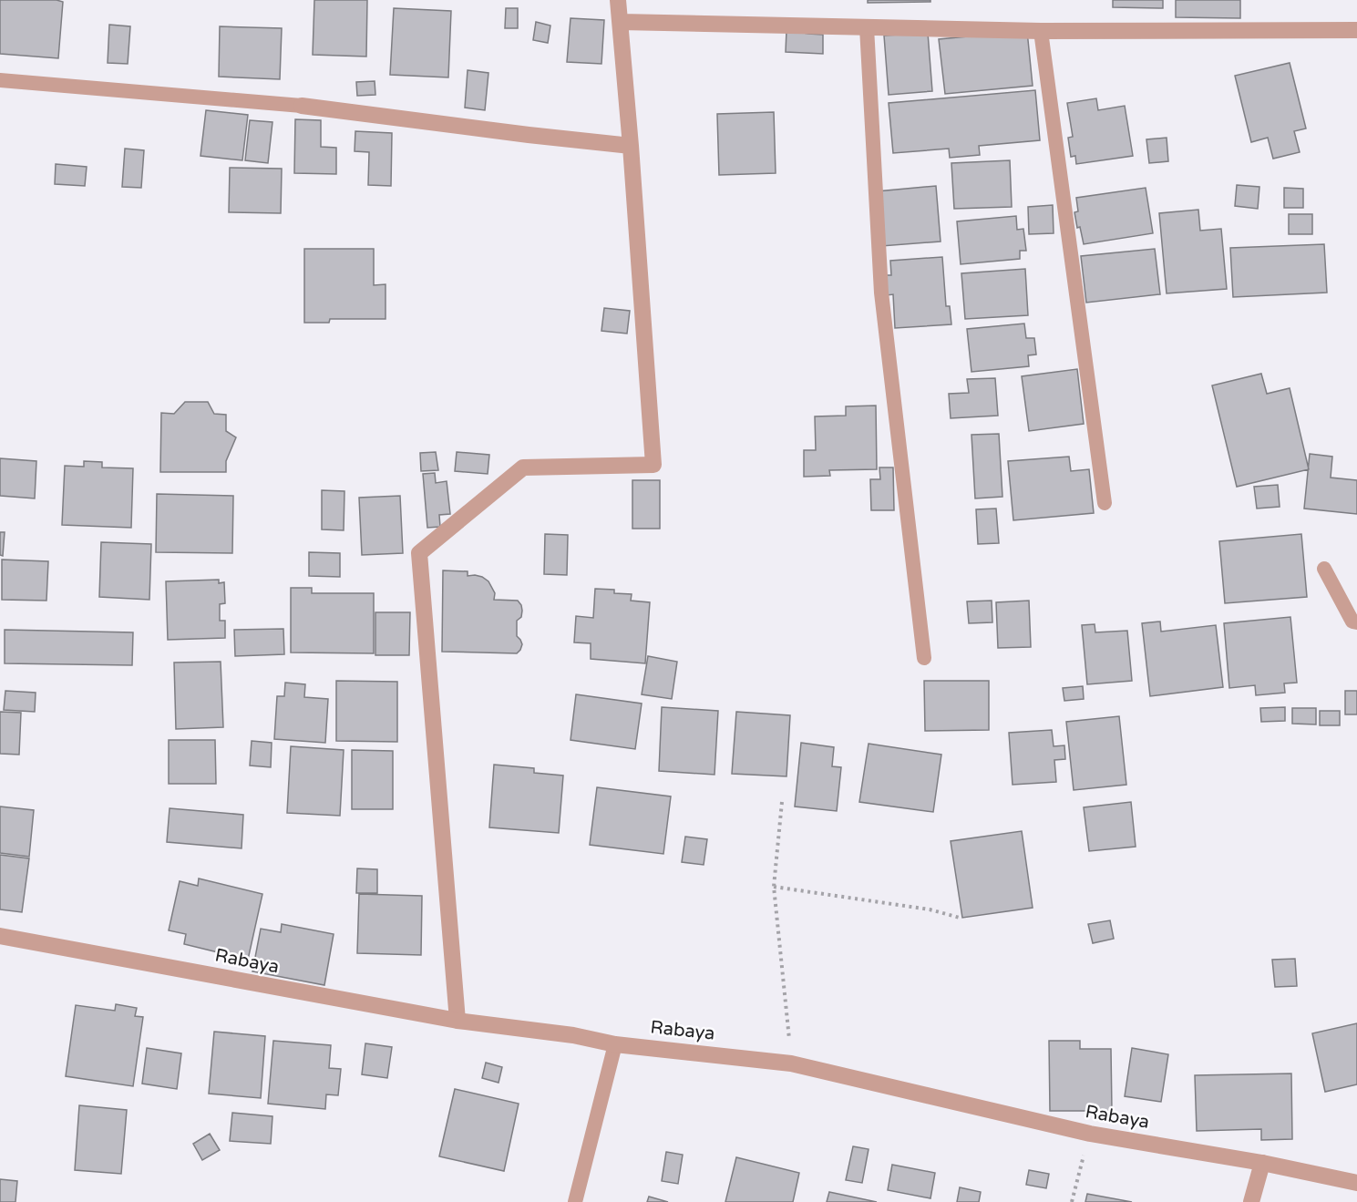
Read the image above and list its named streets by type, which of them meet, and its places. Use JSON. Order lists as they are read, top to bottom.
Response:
{
  "streets": {
    "street": ["Rabaya"]
  }
}
